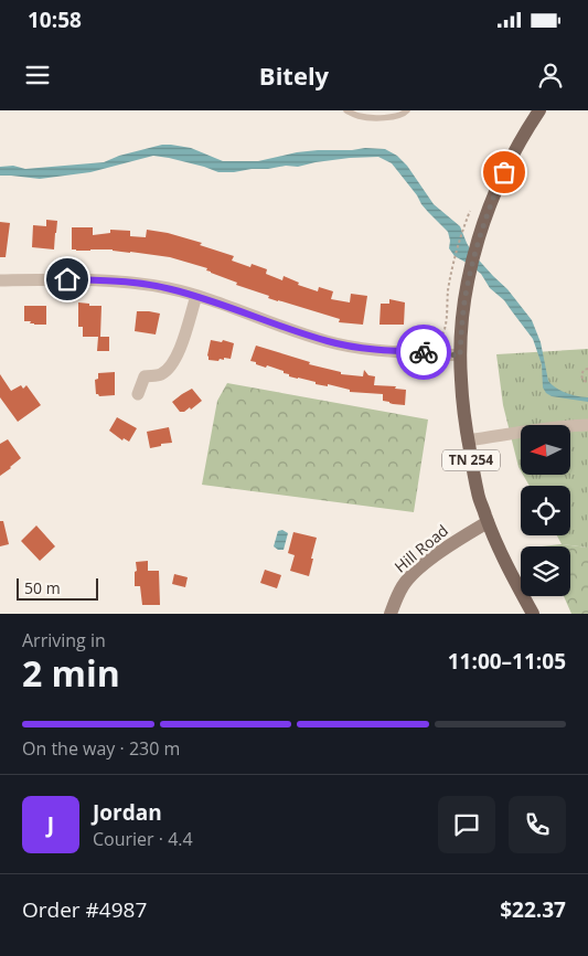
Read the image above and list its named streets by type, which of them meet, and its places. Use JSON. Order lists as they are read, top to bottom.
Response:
{
  "streets": {
    "main road": ["TN 254"],
    "street": ["Hill Road"]
  },
  "crossings": [
    ["TN 254", "Hill Road"]
  ],
  "scale_bar": "50 m",
  "north": "left",
  "page": {
    "status": "10:58",
    "header": "Bitely",
    "scale": "50 m",
    "heading": ["2 min", "Arriving in", "11:00–11:05"],
    "panel": [
      "Jordan",
      "Courier · 4.4",
      "Order #4987",
      "$22.37"
    ],
    "bar": "On the way · 230 m",
    "round": "J"
  }
}
